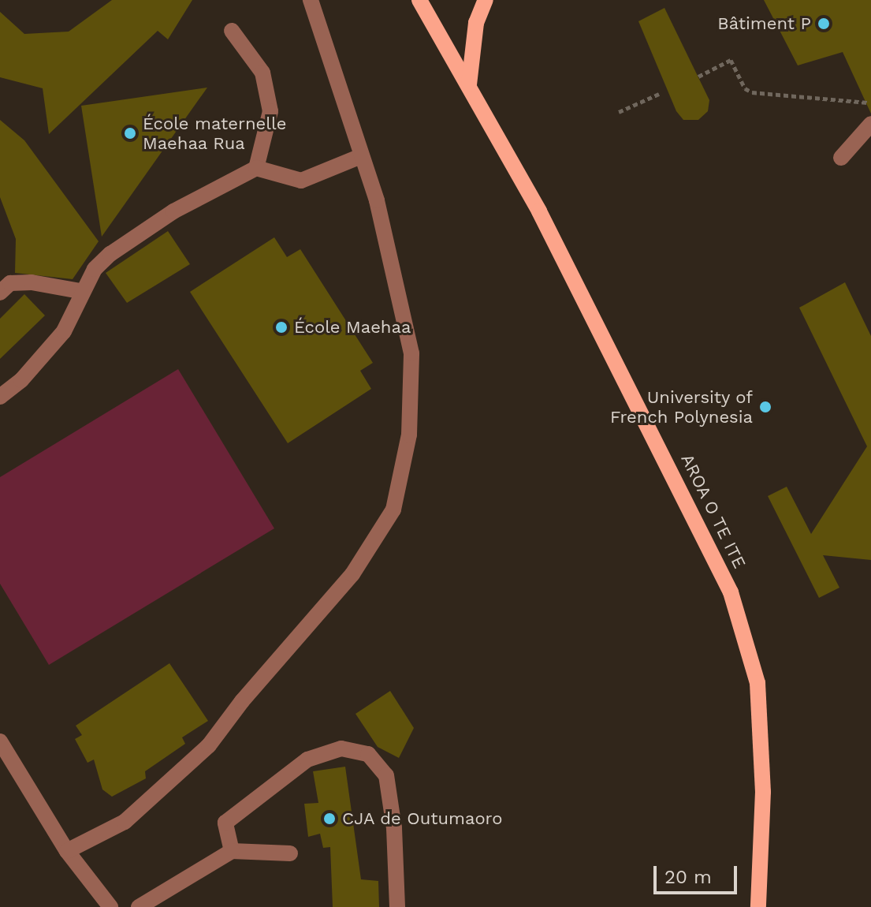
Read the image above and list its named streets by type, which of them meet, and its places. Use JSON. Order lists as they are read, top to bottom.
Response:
{
  "streets": {
    "main road": ["AROA O TE ITE"]
  },
  "places": [
    "Bâtiment P",
    "École maternelle Maehaa Rua",
    "École Maehaa",
    "University of French Polynesia",
    "CJA de Outumaoro"
  ],
  "scale_bar": "20 m"
}
